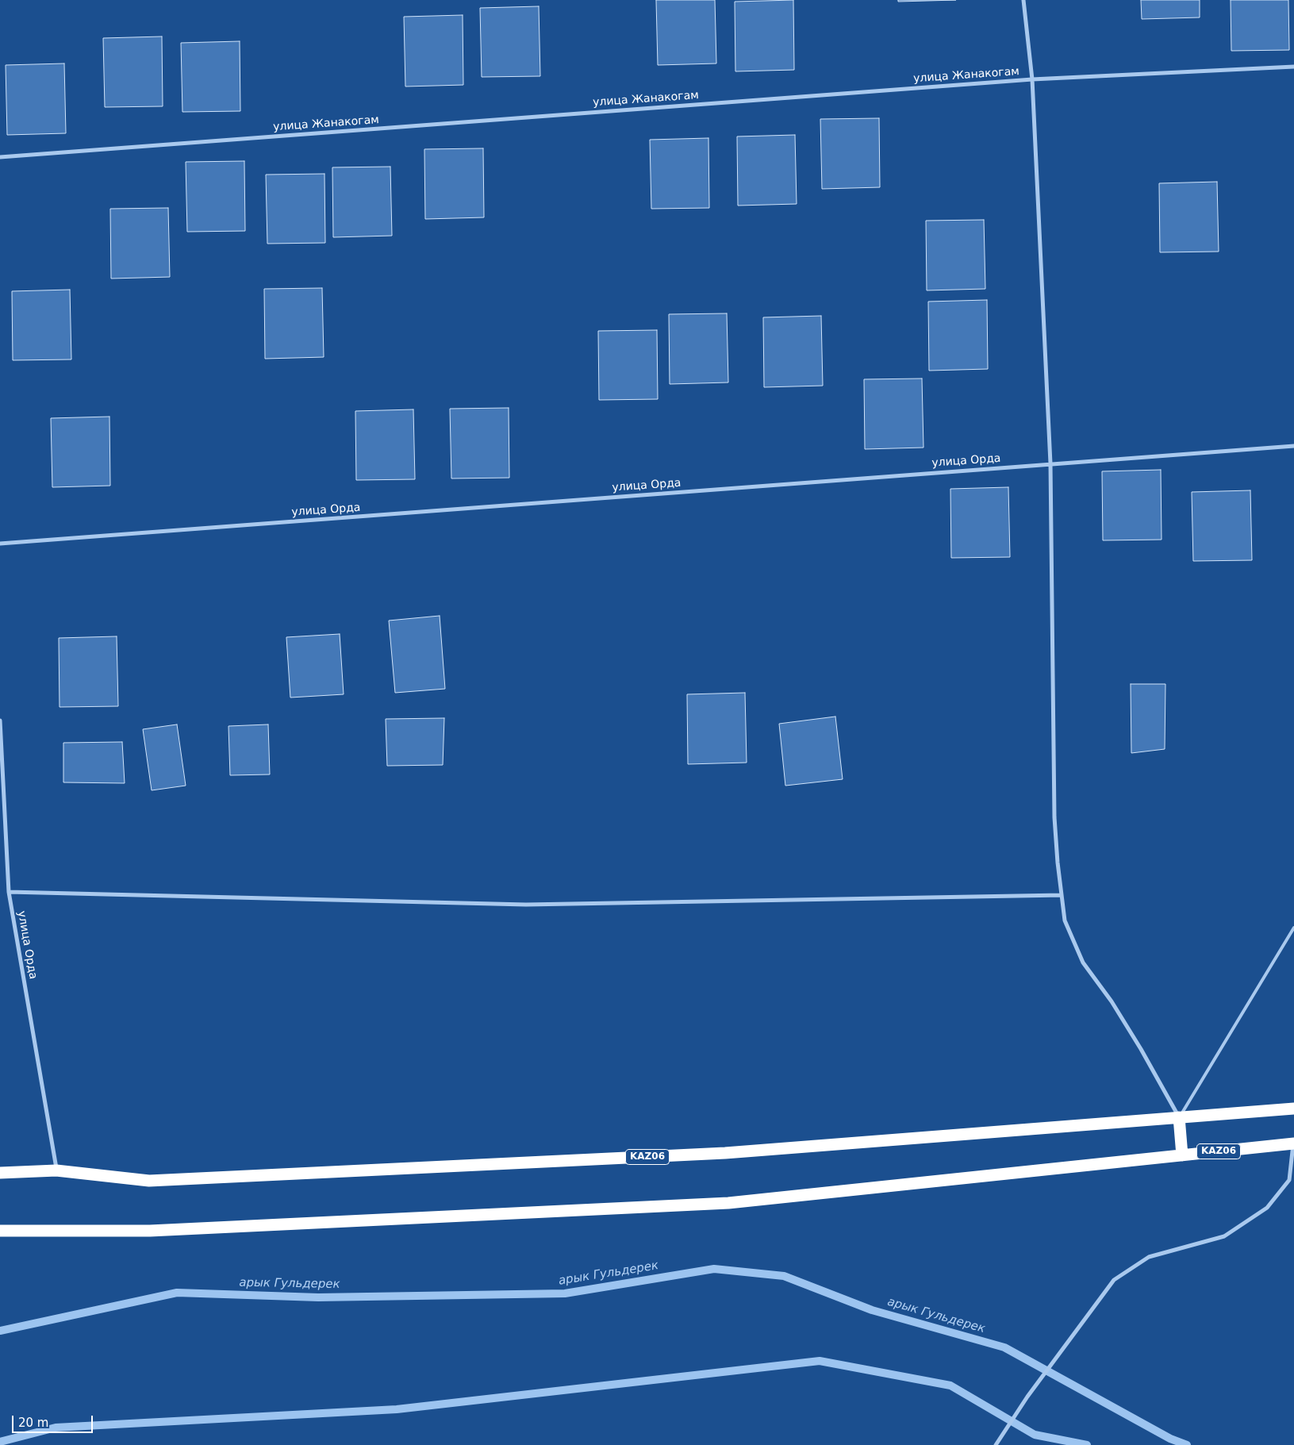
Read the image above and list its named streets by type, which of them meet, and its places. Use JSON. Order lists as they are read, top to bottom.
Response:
{
  "streets": {
    "highway": ["KАZ06"],
    "street": ["улица Жанакогам", "улица Орда"]
  },
  "crossings": [
    ["улица Орда", "KАZ06"]
  ],
  "water": ["арык Гульдерек"],
  "scale_bar": "20 m"
}
